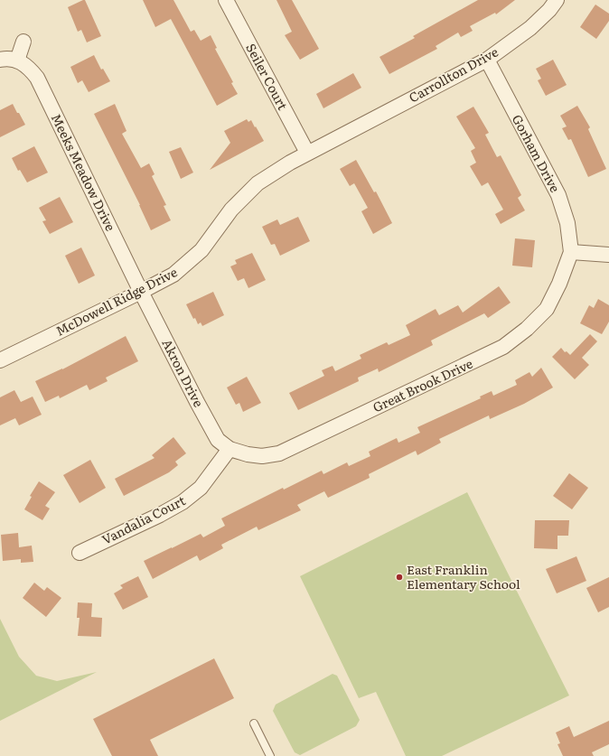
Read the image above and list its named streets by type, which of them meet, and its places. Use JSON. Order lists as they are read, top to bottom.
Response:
{
  "streets": {
    "street": [
      "Carrollton Drive",
      "Seiler Court",
      "Gorham Drive",
      "Meeks Meadow Drive",
      "McDowell Ridge Drive",
      "Akron Drive",
      "Great Brook Drive",
      "Vandalia Court"
    ]
  },
  "crossings": [
    ["Carrollton Drive", "Gorham Drive"],
    ["Carrollton Drive", "McDowell Ridge Drive"],
    ["Seiler Court", "McDowell Ridge Drive"],
    ["Gorham Drive", "Great Brook Drive"],
    ["Meeks Meadow Drive", "McDowell Ridge Drive"],
    ["Meeks Meadow Drive", "Akron Drive"],
    ["McDowell Ridge Drive", "Akron Drive"],
    ["Akron Drive", "Great Brook Drive"],
    ["Akron Drive", "Vandalia Court"],
    ["Great Brook Drive", "Vandalia Court"]
  ],
  "places": ["East Franklin Elementary School"]
}
